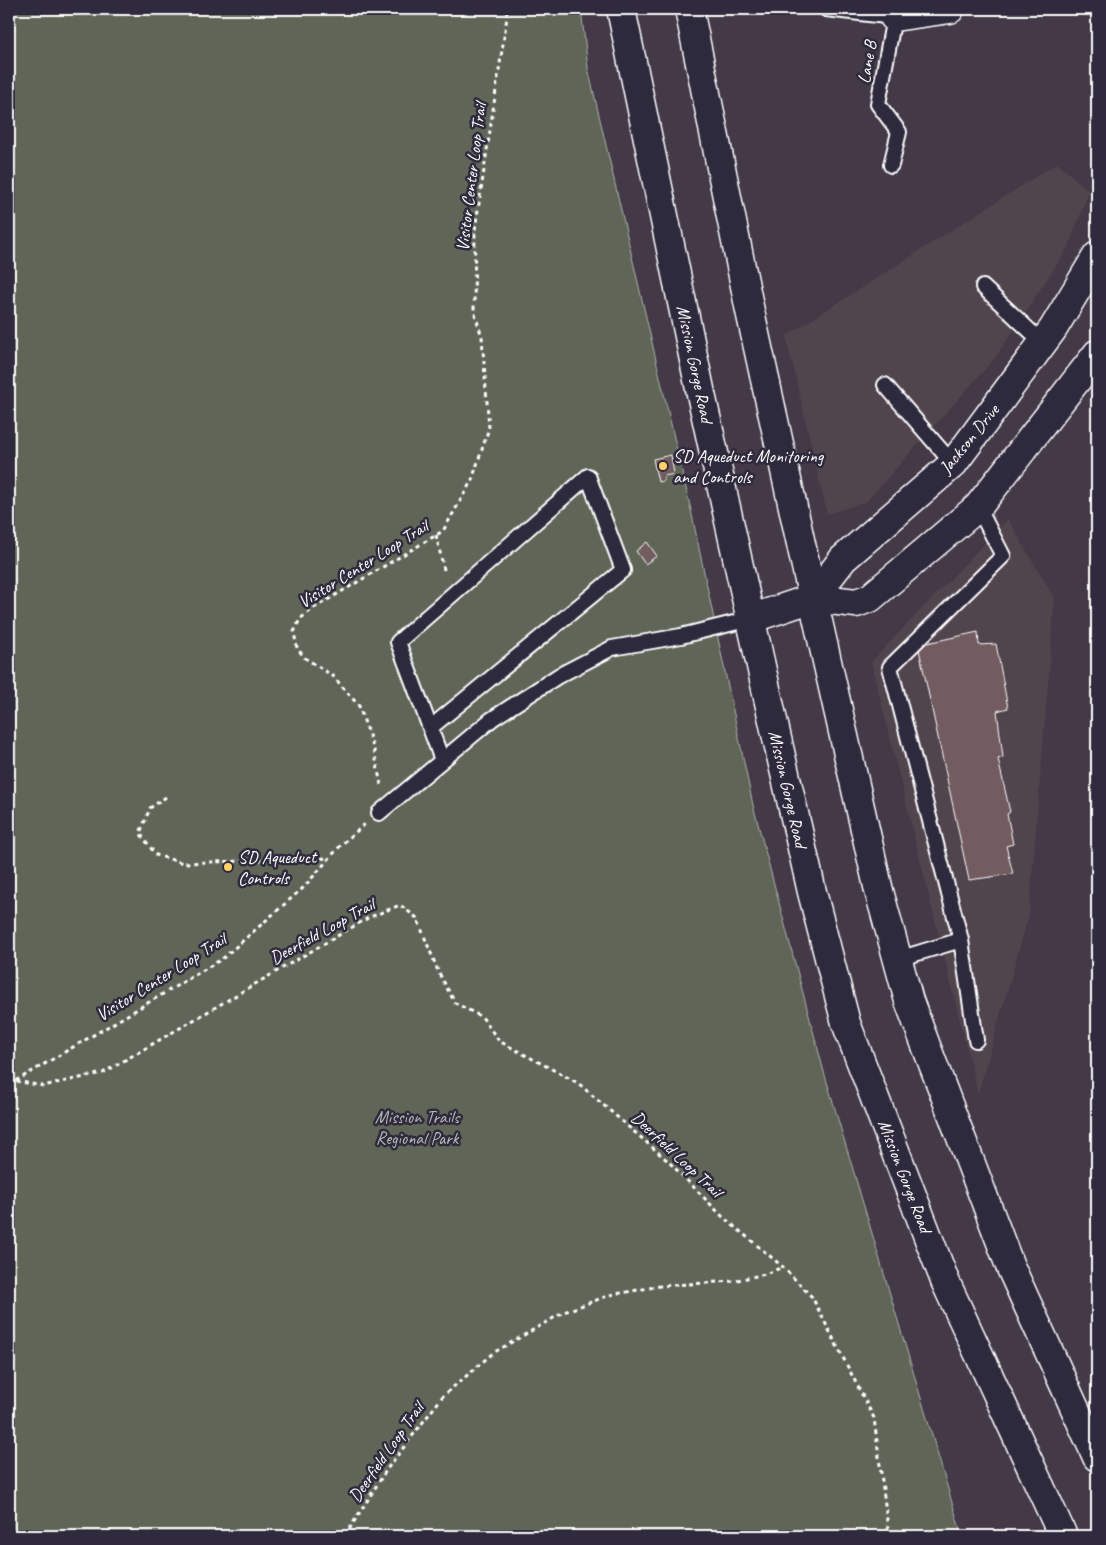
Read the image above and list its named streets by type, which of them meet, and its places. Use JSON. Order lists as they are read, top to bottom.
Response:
{
  "streets": {
    "main road": ["Mission Gorge Road", "Jackson Drive"],
    "lane": ["Lane B"],
    "path": ["Visitor Center Loop Trail", "Deerfield Loop Trail"]
  },
  "crossings": [
    ["Visitor Center Loop Trail", "Deerfield Loop Trail"]
  ],
  "parks": ["Mission Trails Regional Park"],
  "places": ["SD Aqueduct Monitoring and Controls", "SD Aqueduct Controls"]
}
